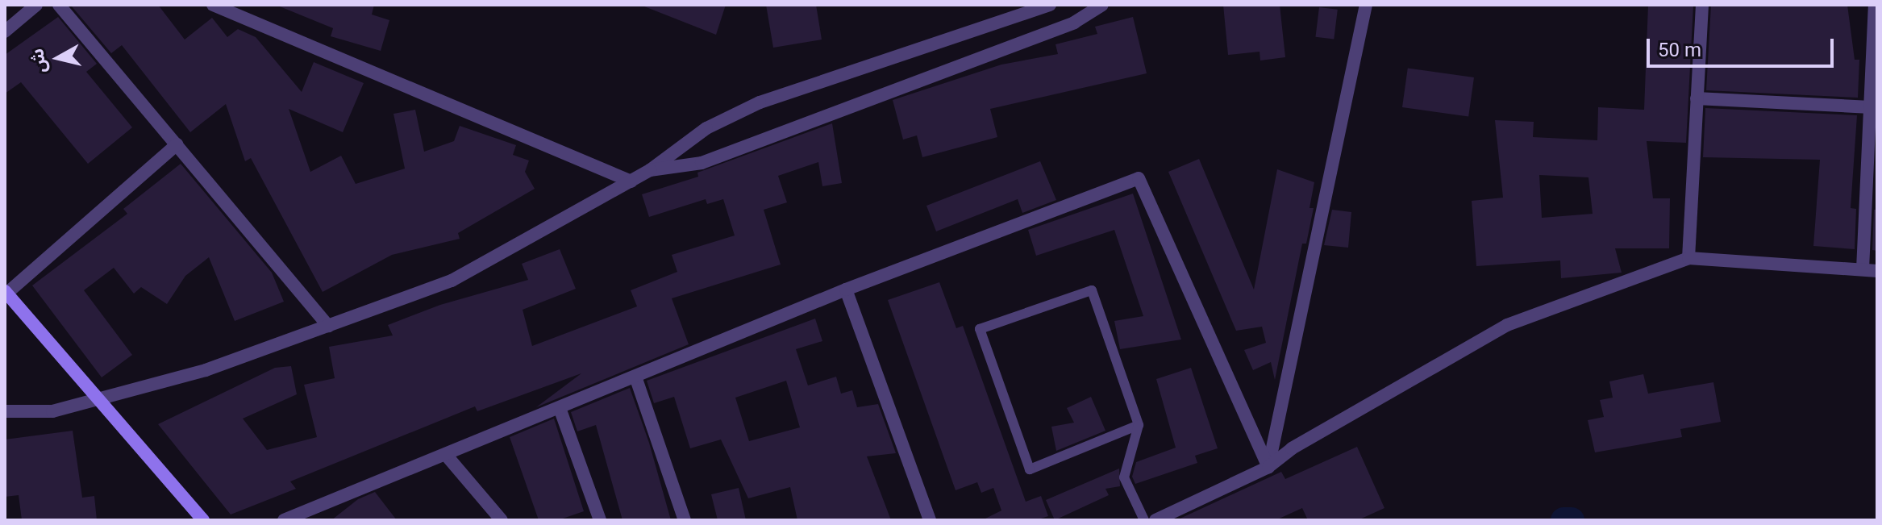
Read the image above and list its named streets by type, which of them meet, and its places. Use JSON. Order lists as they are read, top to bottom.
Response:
{
  "scale_bar": "50 m",
  "north": "left"
}
